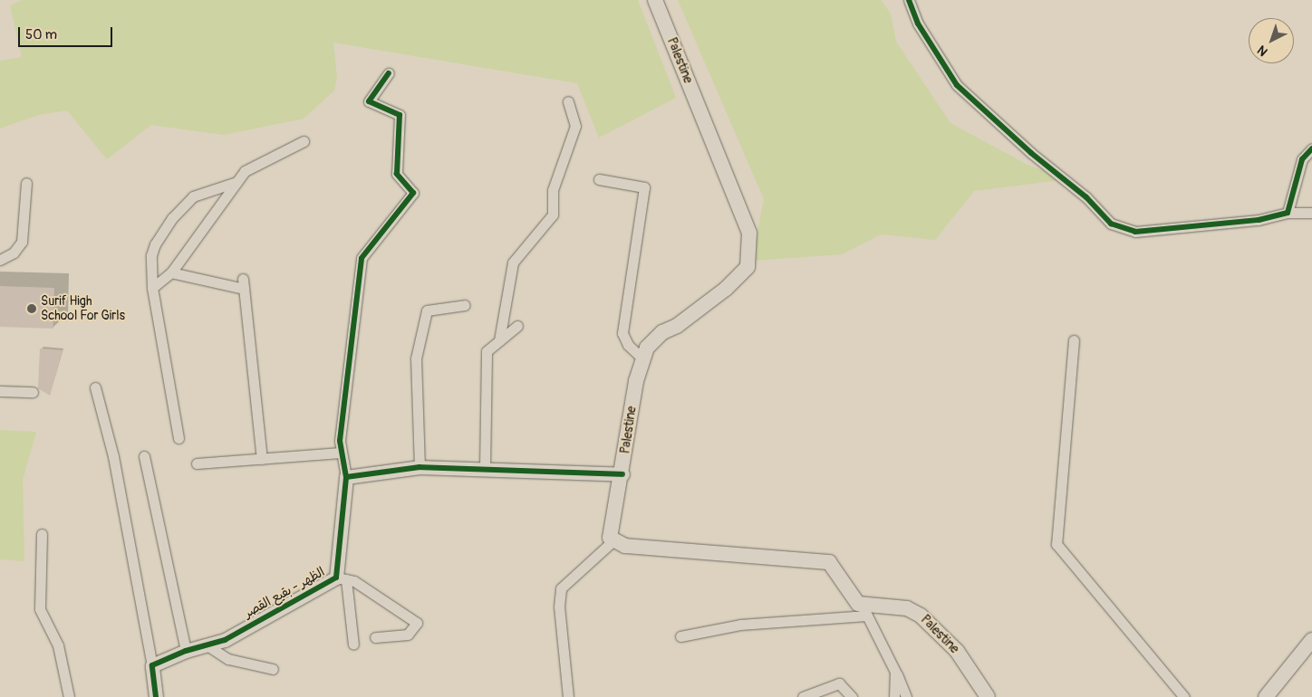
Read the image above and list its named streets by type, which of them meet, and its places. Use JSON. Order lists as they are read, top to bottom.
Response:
{
  "streets": {
    "main road": ["Palestine"],
    "street": ["الظهر - بقيع القصر"]
  },
  "places": ["Surif High School For Girls"],
  "scale_bar": "50 m",
  "north": "bottom left"
}
